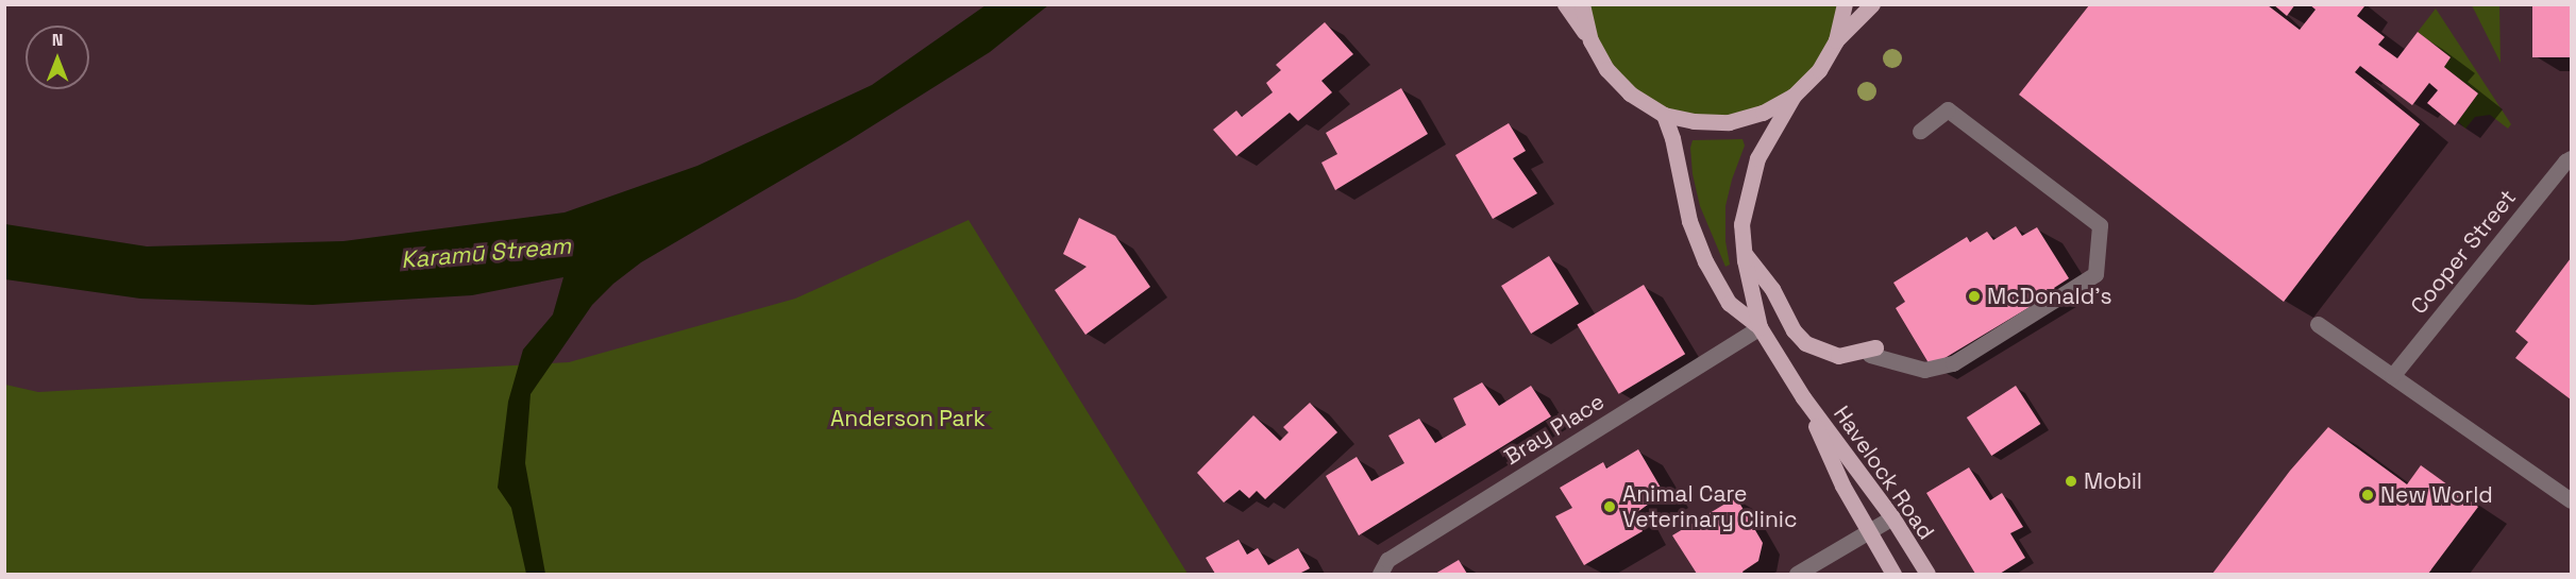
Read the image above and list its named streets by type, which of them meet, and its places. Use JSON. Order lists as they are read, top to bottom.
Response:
{
  "streets": {
    "main road": ["Havelock Road"],
    "street": ["Cooper Street", "Bray Place"]
  },
  "crossings": [
    ["Bray Place", "Havelock Road"]
  ],
  "water": ["Karamū Stream"],
  "parks": ["Anderson Park"],
  "places": [
    "McDonald's",
    "Mobil",
    "New World",
    "Animal Care Veterinary Clinic"
  ],
  "north": "top"
}
